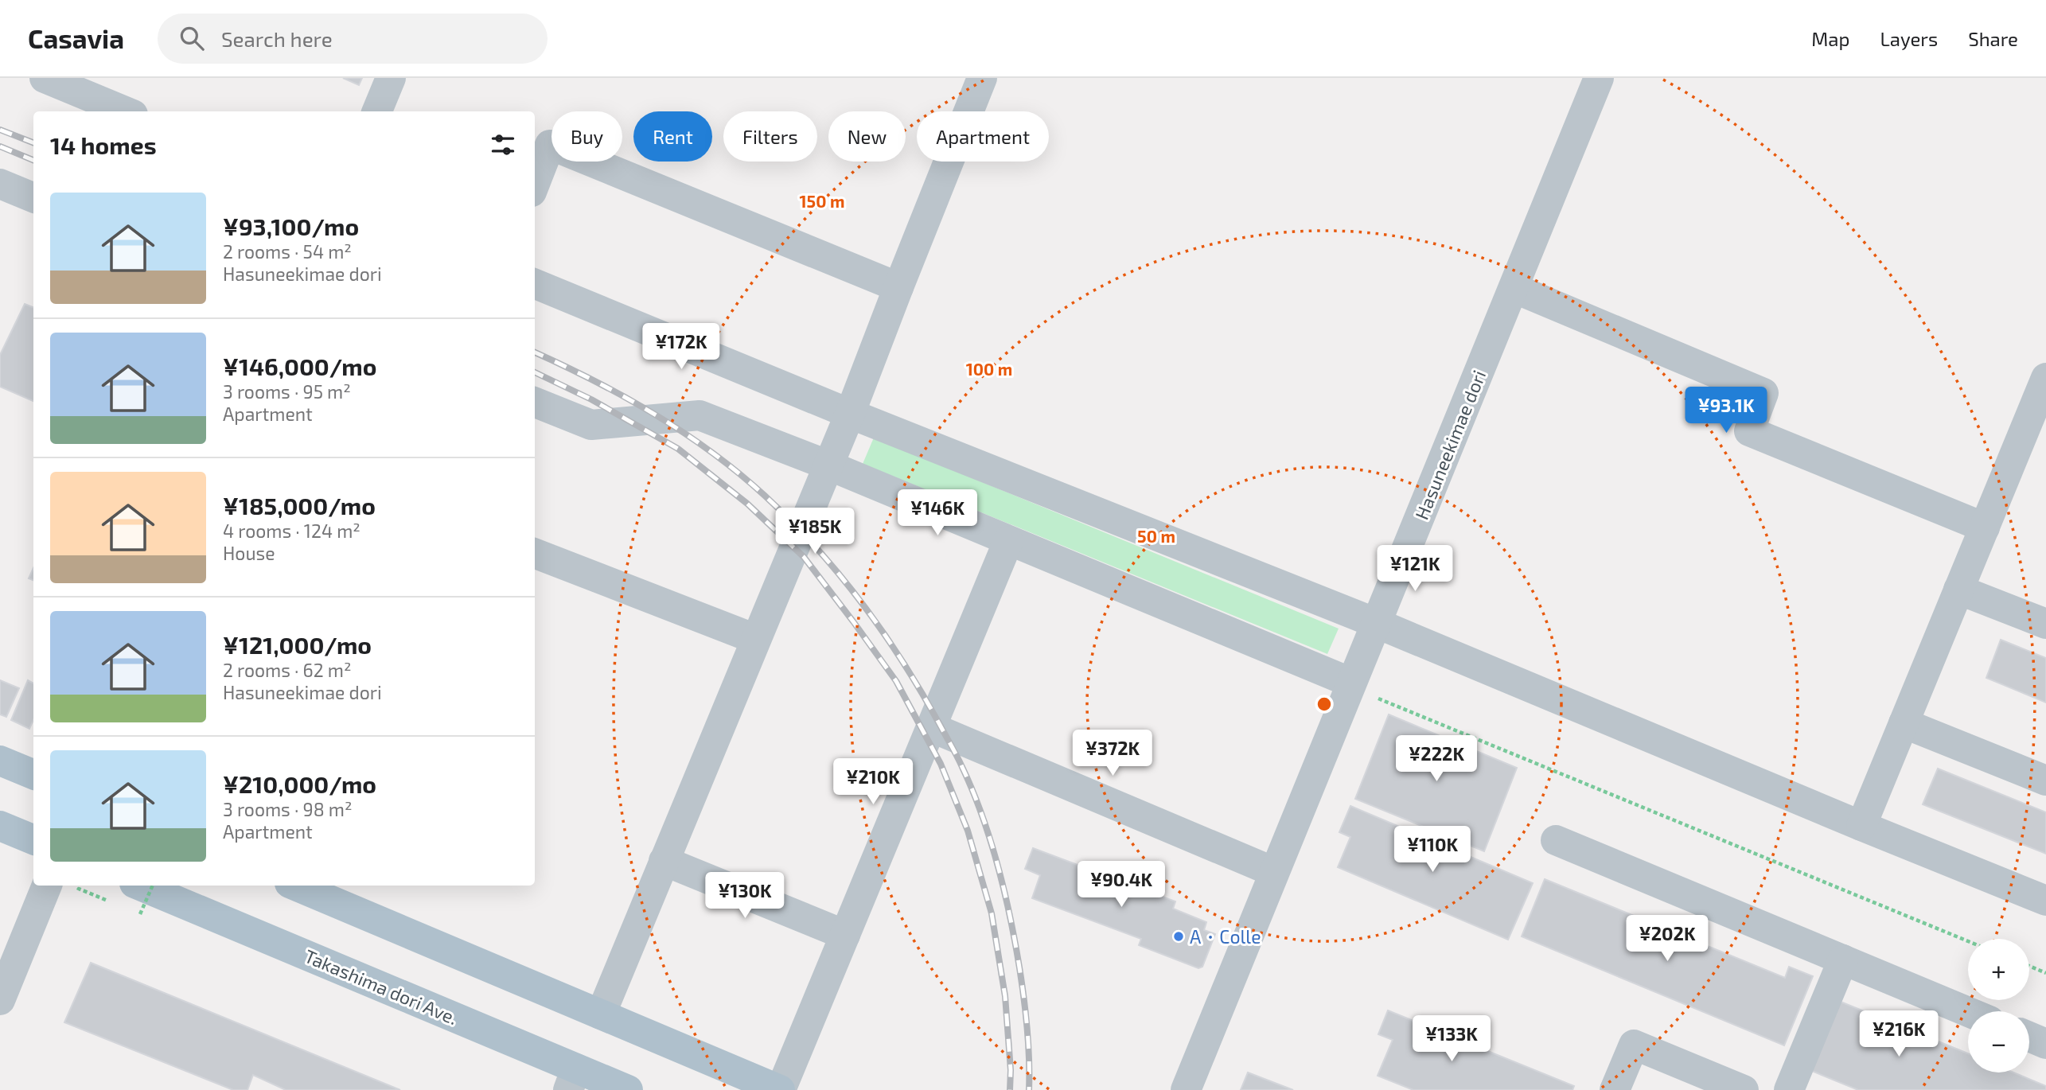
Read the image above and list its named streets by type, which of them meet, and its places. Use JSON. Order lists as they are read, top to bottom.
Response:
{
  "streets": {
    "main road": ["Takashima dori Ave."],
    "street": ["Hasuneekimae dori"]
  },
  "places": ["A・Colle"],
  "page": {
    "header": "Casavia",
    "search": "Search here",
    "nav": ["Map", "Layers", "Share"],
    "chip": [
      "Buy",
      "Rent",
      "Filters",
      "New",
      "Apartment"
    ],
    "heading": "14 homes",
    "list": [
      {
        "name": "¥93,100/mo",
        "note": "2 rooms · 54 m² · Hasuneekimae dori"
      },
      {
        "name": "¥146,000/mo",
        "note": "3 rooms · 95 m² · Apartment"
      },
      {
        "name": "¥185,000/mo",
        "note": "4 rooms · 124 m² · House"
      },
      {
        "name": "¥121,000/mo",
        "note": "2 rooms · 62 m² · Hasuneekimae dori"
      },
      {
        "name": "¥210,000/mo",
        "note": "3 rooms · 98 m² · Apartment"
      }
    ],
    "price": [
      "¥172K",
      "¥93.1K",
      "¥146K",
      "¥185K",
      "¥121K",
      "¥372K",
      "¥222K",
      "¥210K",
      "¥110K",
      "¥90.4K",
      "¥130K",
      "¥202K",
      "¥216K",
      "¥133K"
    ],
    "map_buttons": ["+", "−"]
  },
  "rings": ["150 m", "100 m", "50 m"]
}
